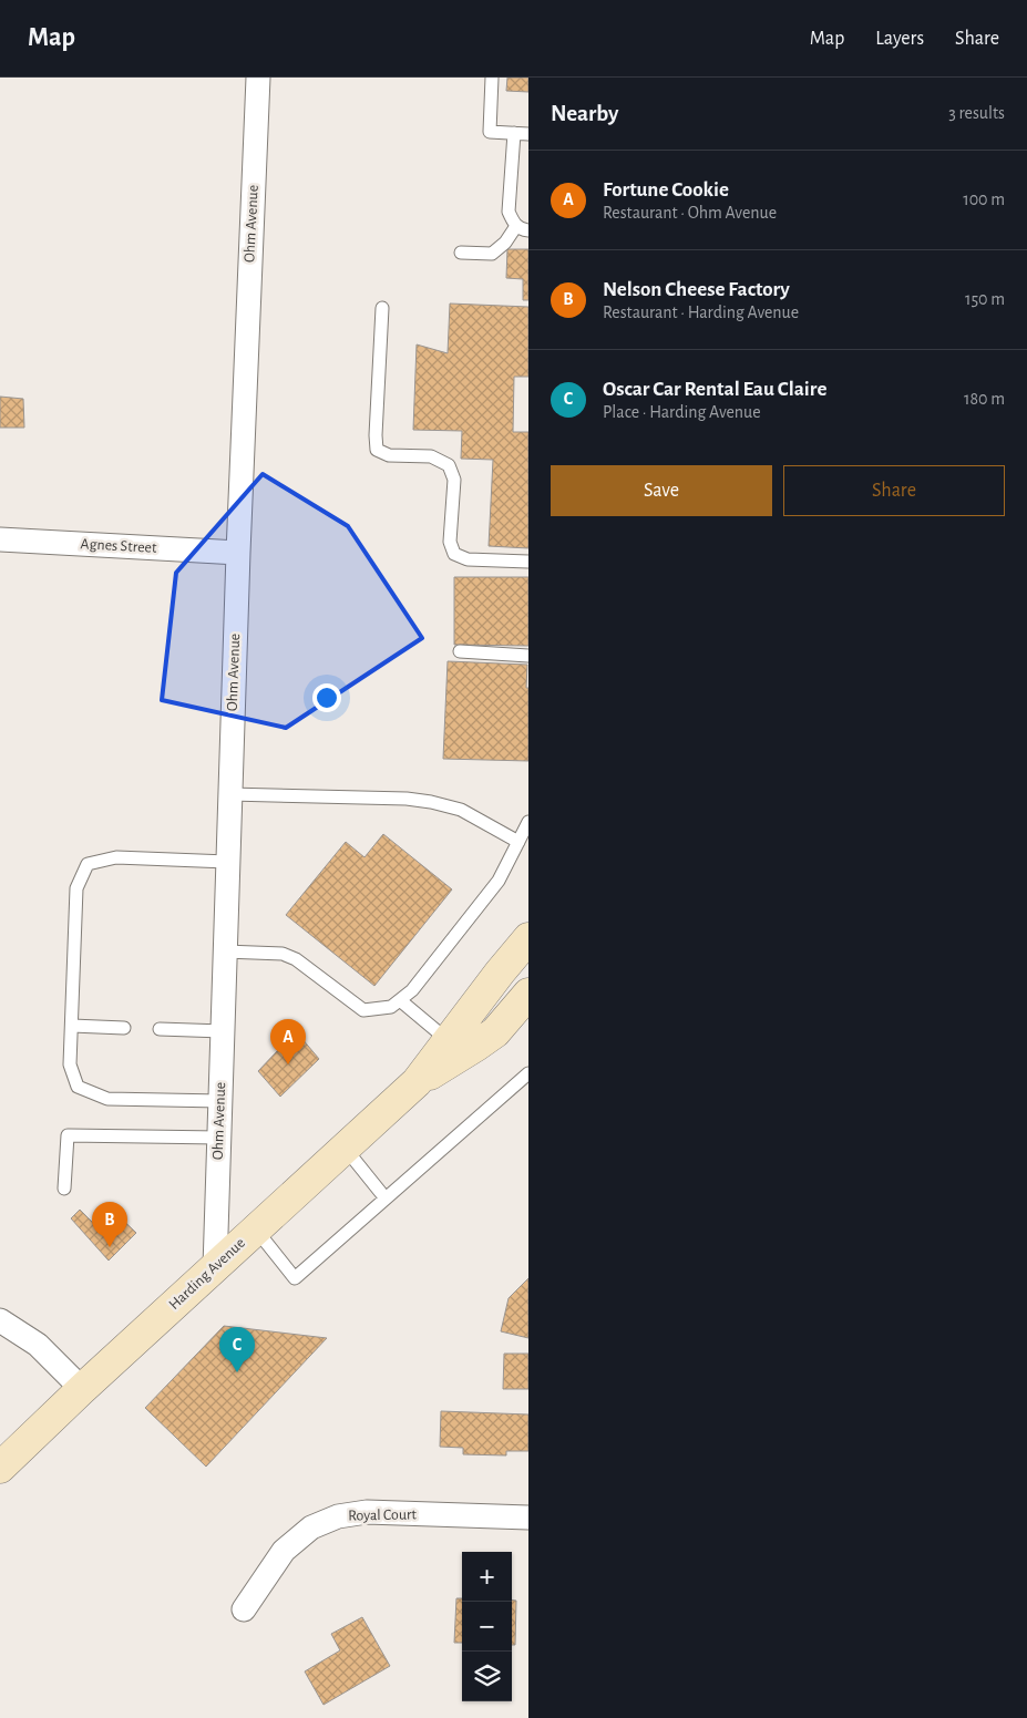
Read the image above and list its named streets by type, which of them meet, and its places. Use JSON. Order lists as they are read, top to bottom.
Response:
{
  "streets": {
    "main road": ["Harding Avenue"],
    "street": ["Ohm Avenue", "Agnes Street", "Royal Court"]
  },
  "crossings": [
    ["Ohm Avenue", "Agnes Street"],
    ["Ohm Avenue", "Harding Avenue"]
  ],
  "page": {
    "header": "Map",
    "nav": ["Map", "Layers", "Share"],
    "heading": ["Nearby", "3 results"],
    "list": [
      {
        "mark": "A",
        "name": "Fortune Cookie",
        "note": "Restaurant · Ohm Avenue",
        "value": "100 m"
      },
      {
        "mark": "B",
        "name": "Nelson Cheese Factory",
        "note": "Restaurant · Harding Avenue",
        "value": "150 m"
      },
      {
        "mark": "C",
        "name": "Oscar Car Rental Eau Claire",
        "note": "Place · Harding Avenue",
        "value": "180 m"
      }
    ],
    "buttons": ["Save", "Share"],
    "pins": ["A", "B", "C"],
    "map_buttons": ["+", "−"]
  }
}
